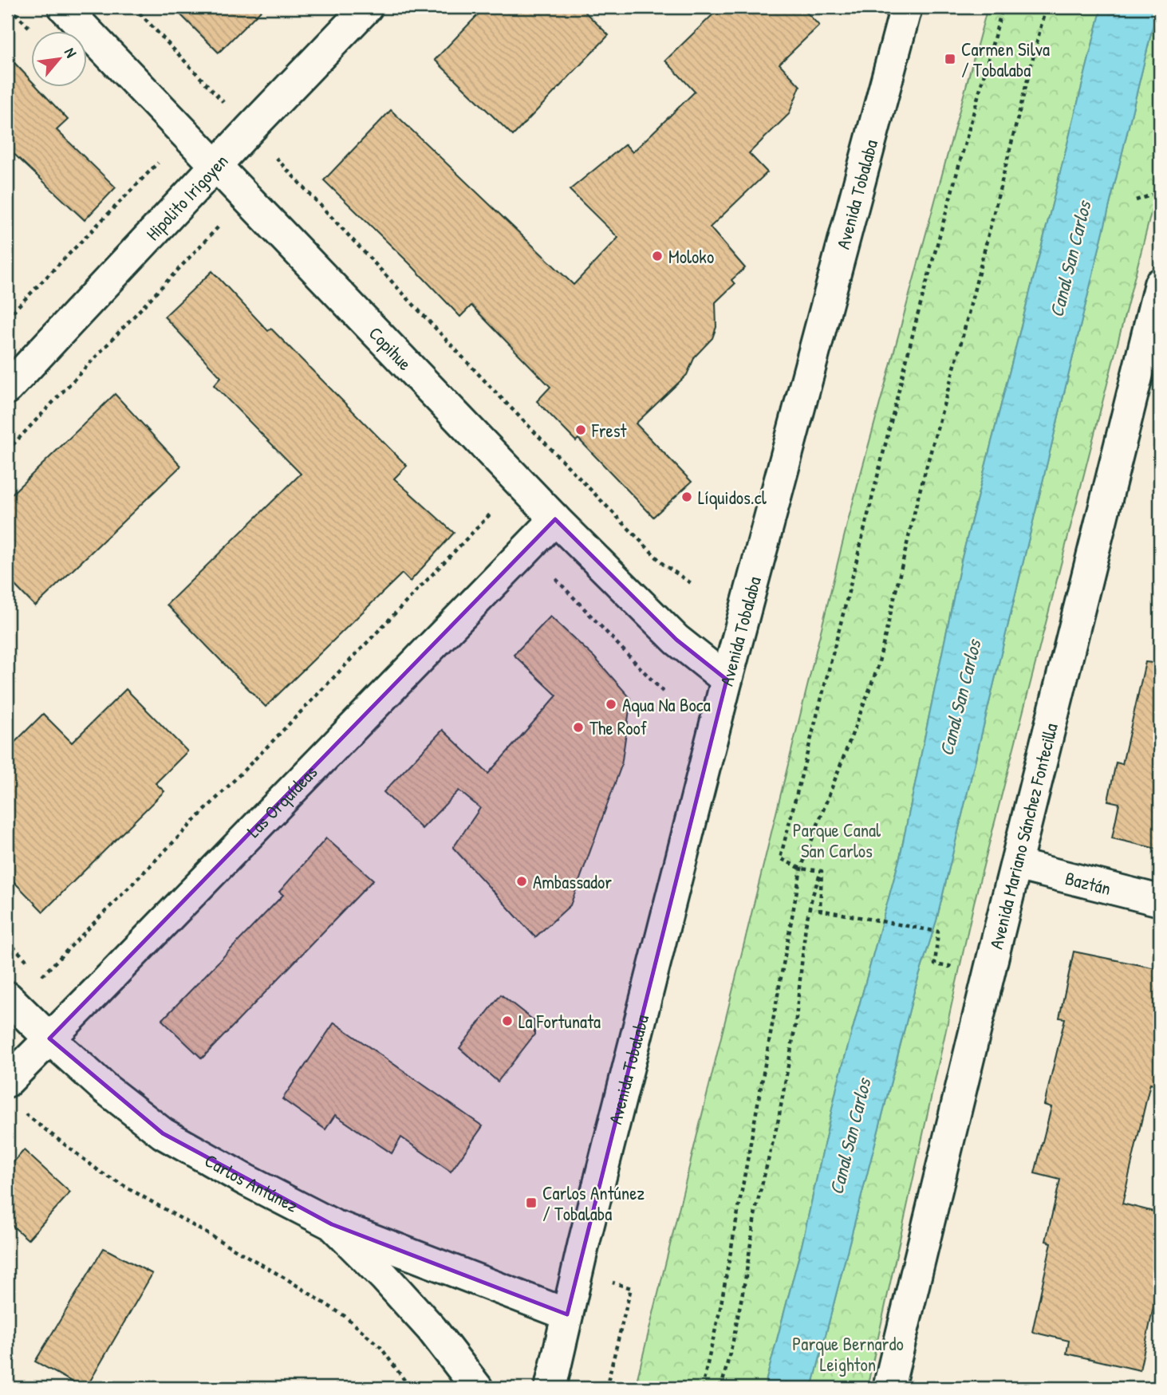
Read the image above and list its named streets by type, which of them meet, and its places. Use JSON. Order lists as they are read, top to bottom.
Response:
{
  "streets": {
    "street": [
      "Avenida Tobalaba",
      "Hipolito Irigoyen",
      "Copihue",
      "Las Orquídeas",
      "Avenida Mariano Sánchez Fontecilla",
      "Baztán",
      "Carlos Antúnez"
    ]
  },
  "crossings": [
    ["Avenida Tobalaba", "Copihue"],
    ["Hipolito Irigoyen", "Copihue"],
    ["Copihue", "Las Orquídeas"],
    ["Las Orquídeas", "Carlos Antúnez"],
    ["Avenida Mariano Sánchez Fontecilla", "Baztán"]
  ],
  "water": ["Canal San Carlos"],
  "parks": ["Parque Canal San Carlos", "Parque Bernardo Leighton"],
  "places": {
    "transit": ["Carmen Silva / Tobalaba", "Carlos Antúnez / Tobalaba"],
    "other": [
      "Moloko",
      "Frest",
      "Líquidos.cl",
      "Aqua Na Boca",
      "The Roof",
      "Ambassador",
      "La Fortunata"
    ]
  },
  "north": "top right"
}
